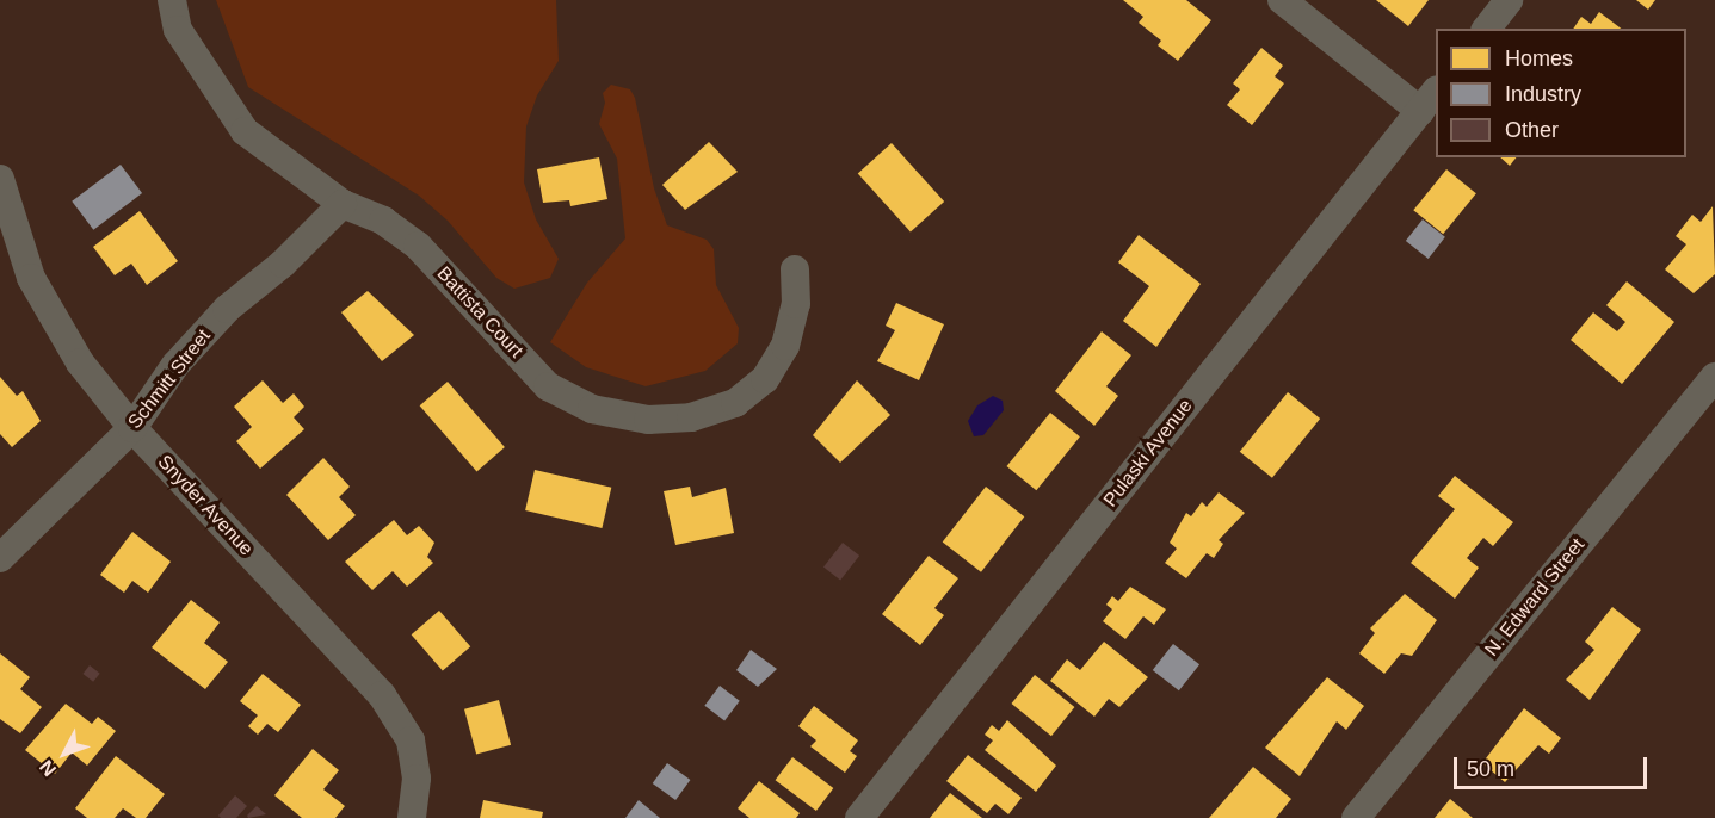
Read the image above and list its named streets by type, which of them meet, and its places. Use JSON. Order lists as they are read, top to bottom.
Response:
{
  "streets": {
    "street": [
      "Battista Court",
      "Schmitt Street",
      "Pulaski Avenue",
      "Snyder Avenue",
      "N. Edward Street"
    ]
  },
  "crossings": [
    ["Battista Court", "Schmitt Street"],
    ["Schmitt Street", "Snyder Avenue"]
  ],
  "legend": ["Homes", "Industry", "Other"],
  "scale_bar": "50 m",
  "north": "bottom left"
}
